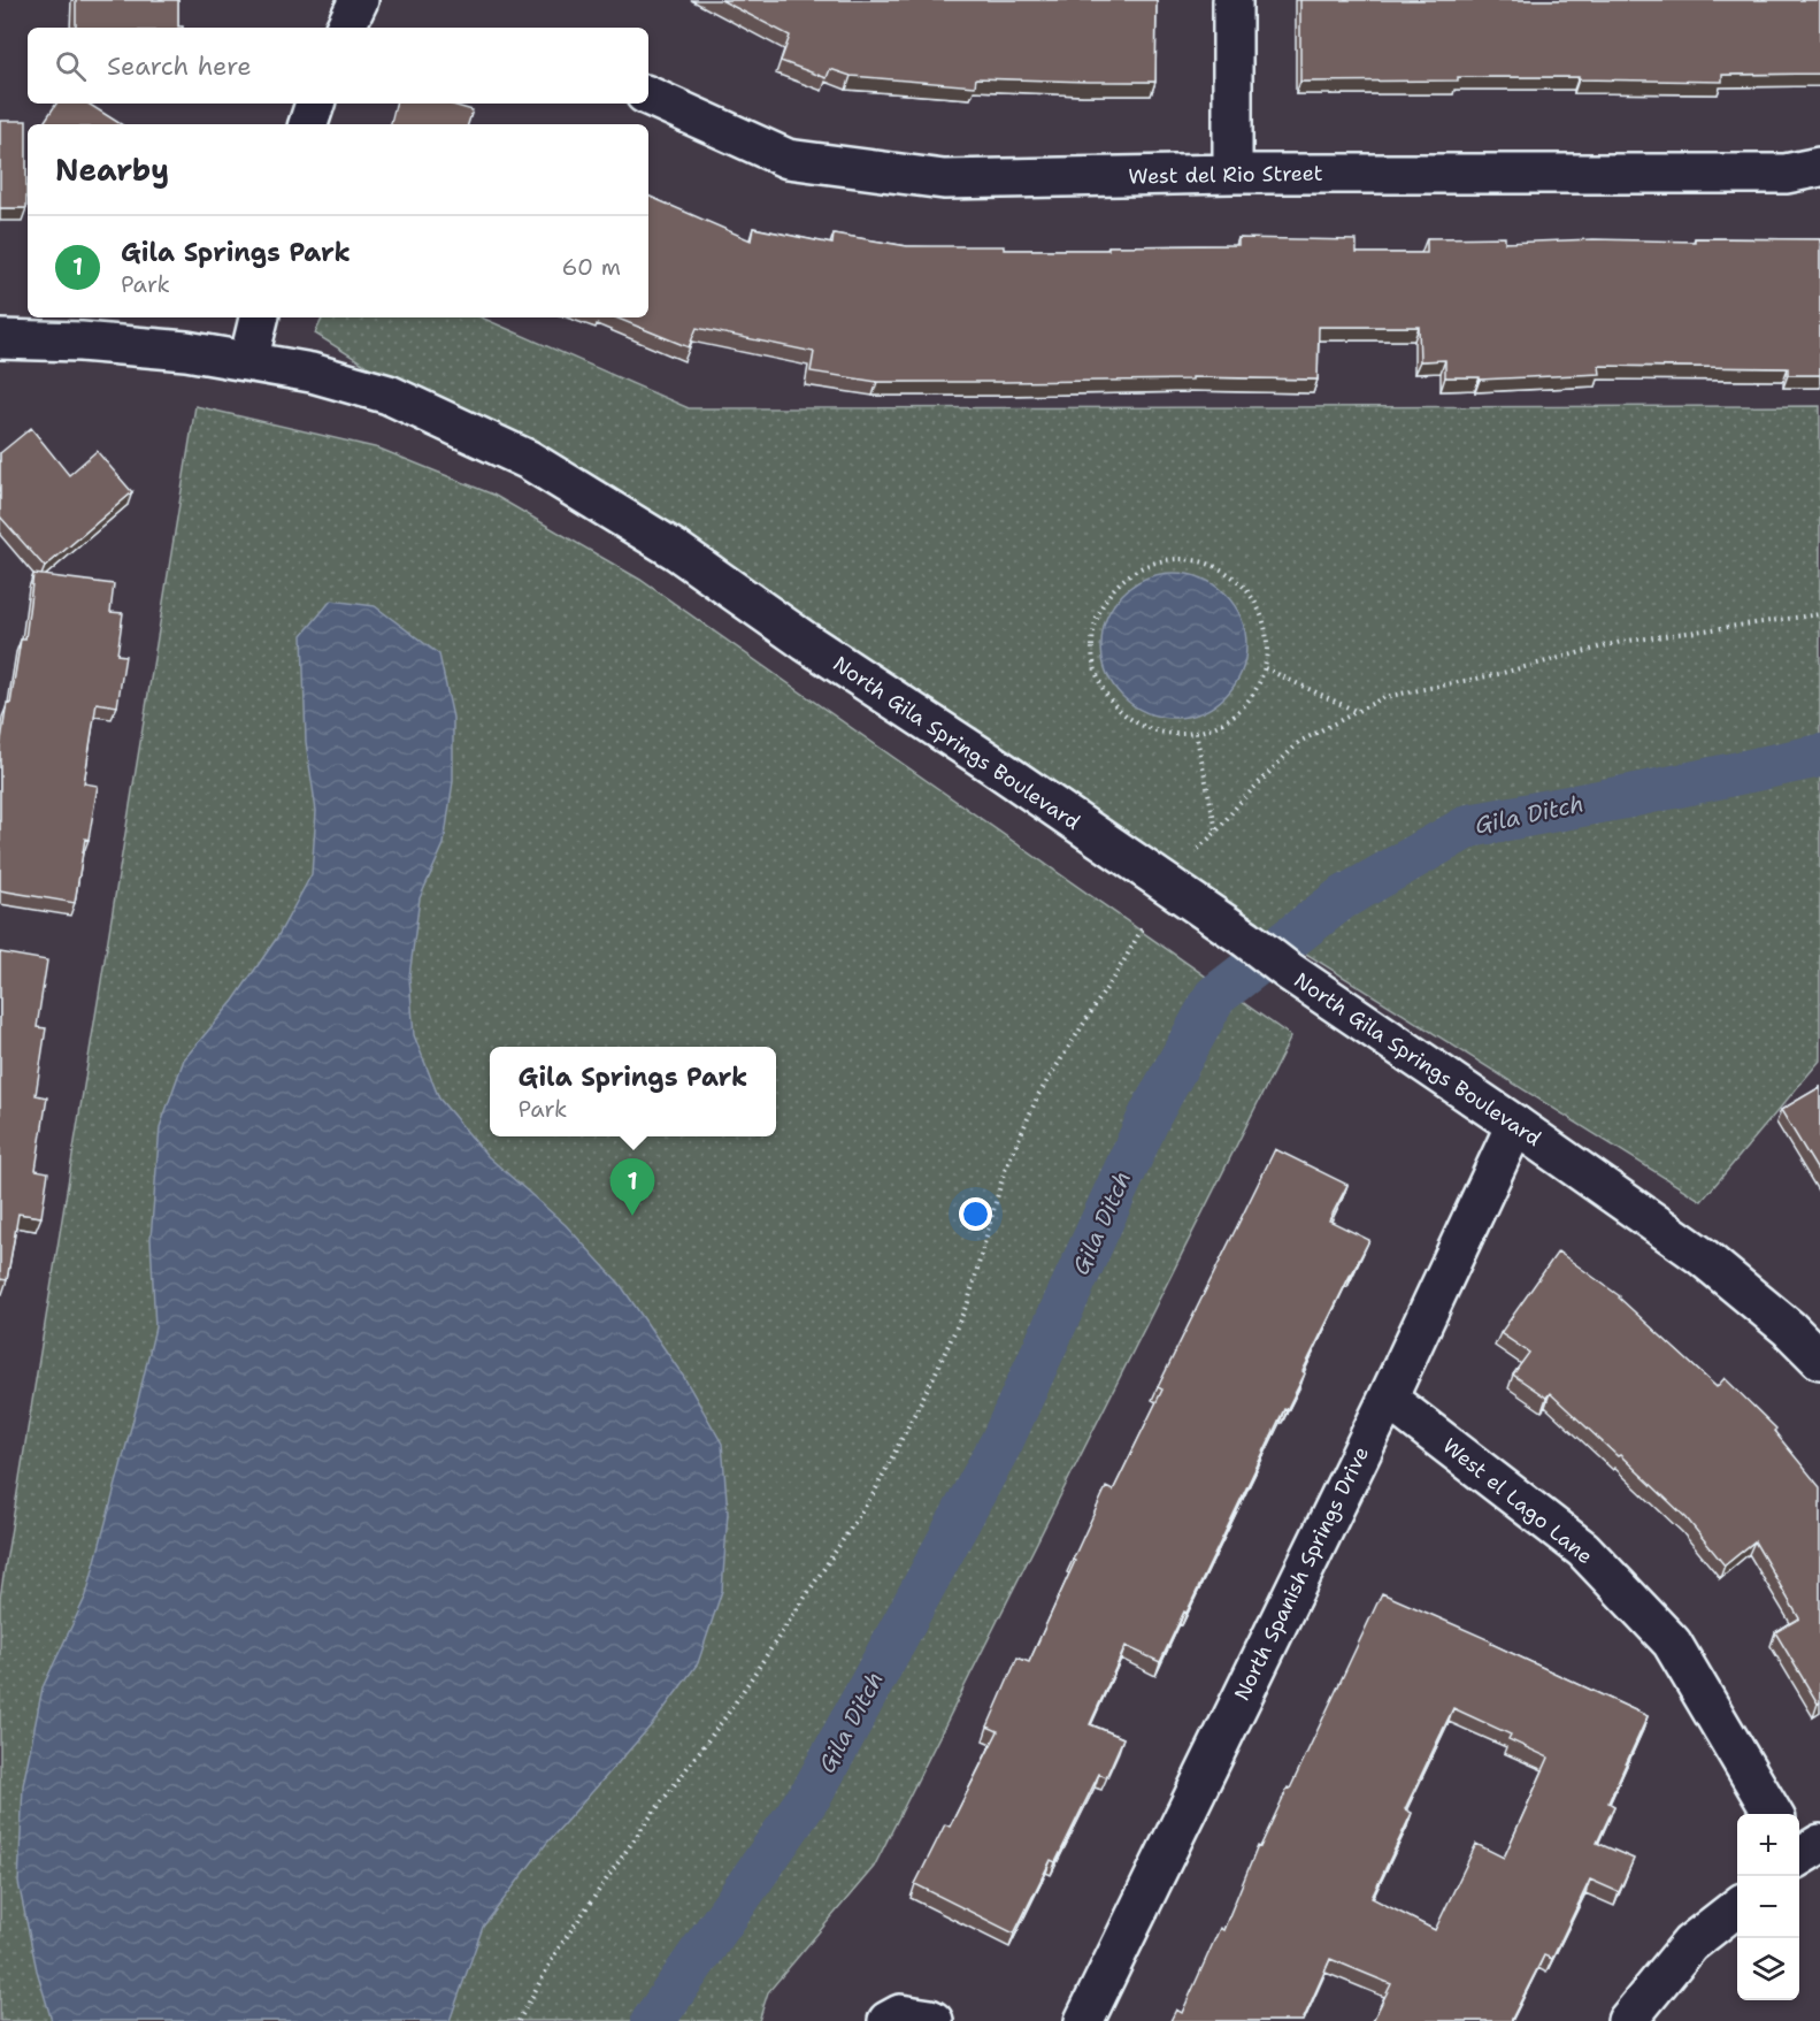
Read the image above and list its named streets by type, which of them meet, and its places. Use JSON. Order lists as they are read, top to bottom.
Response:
{
  "streets": {
    "street": [
      "West del Rio Street",
      "North Gila Springs Boulevard",
      "West el Lago Lane",
      "North Spanish Springs Drive"
    ]
  },
  "crossings": [
    ["North Gila Springs Boulevard", "North Spanish Springs Drive"],
    ["West el Lago Lane", "North Spanish Springs Drive"]
  ],
  "water": ["Gila Ditch"],
  "page": {
    "search": "Search here",
    "heading": "Nearby",
    "list": [
      {
        "mark": "1",
        "name": "Gila Springs Park",
        "note": "Park",
        "value": "60 m"
      }
    ],
    "popup": ["Gila Springs Park", "Park"],
    "pins": "1",
    "map_buttons": ["+", "−"]
  }
}
